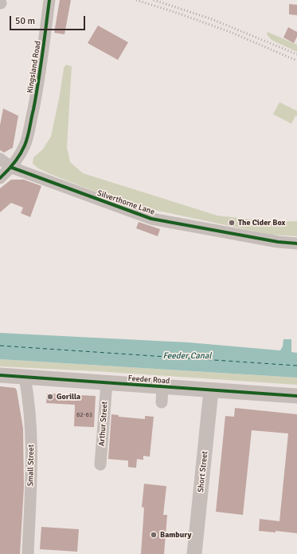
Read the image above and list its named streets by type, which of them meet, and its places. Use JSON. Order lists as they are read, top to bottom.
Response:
{
  "streets": {
    "street": [
      "Kingsland Road",
      "Silverthorne Lane",
      "Feeder Road",
      "Arthur Street",
      "Small Street",
      "Short Street"
    ]
  },
  "crossings": [
    ["Kingsland Road", "Silverthorne Lane"],
    ["Feeder Road", "Arthur Street"],
    ["Feeder Road", "Small Street"],
    ["Feeder Road", "Short Street"]
  ],
  "water": ["Feeder Canal"],
  "places": ["The Cider Box", "Gorilla", "Bambury"],
  "house_numbers": ["62-63"],
  "scale_bar": "50 m"
}
